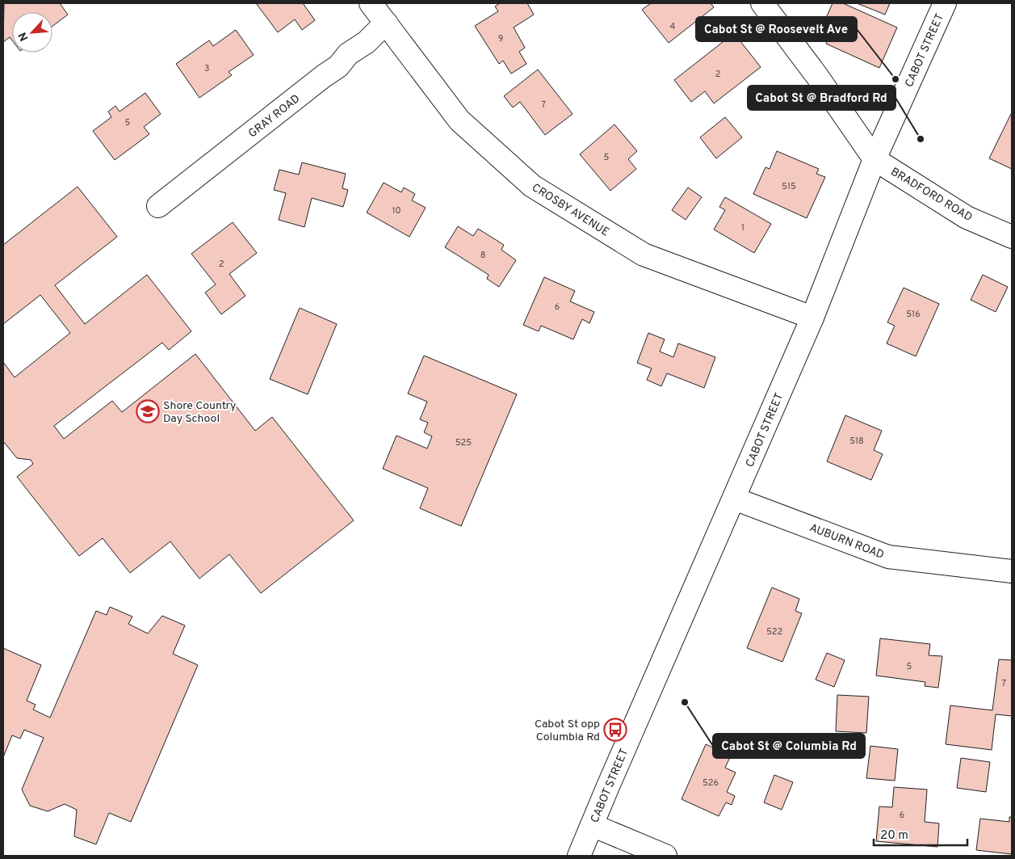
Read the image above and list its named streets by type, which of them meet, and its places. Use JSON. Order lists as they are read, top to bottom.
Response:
{
  "streets": {
    "main road": [
      "CABOT STREET",
      "GRAY ROAD",
      "BRADFORD ROAD",
      "CROSBY AVENUE",
      "AUBURN ROAD"
    ]
  },
  "crossings": [
    ["CABOT STREET", "BRADFORD ROAD"],
    ["CABOT STREET", "CROSBY AVENUE"],
    ["CABOT STREET", "AUBURN ROAD"],
    ["GRAY ROAD", "CROSBY AVENUE"]
  ],
  "places": {
    "other": ["Cabot St @ Roosevelt Ave", "Cabot St @ Bradford Rd", "Cabot St @ Columbia Rd"],
    "school or university": ["Shore Country Day School"],
    "bus stop": ["Cabot St opp Columbia Rd"]
  },
  "house_numbers": [
    "4",
    "9",
    "3",
    "2",
    "7",
    "5",
    "5",
    "515",
    "10",
    "1",
    "8",
    "2",
    "6",
    "516",
    "518",
    "525",
    "522",
    "5",
    "7",
    "526",
    "6"
  ],
  "scale_bar": "20 m",
  "north": "bottom left"
}
